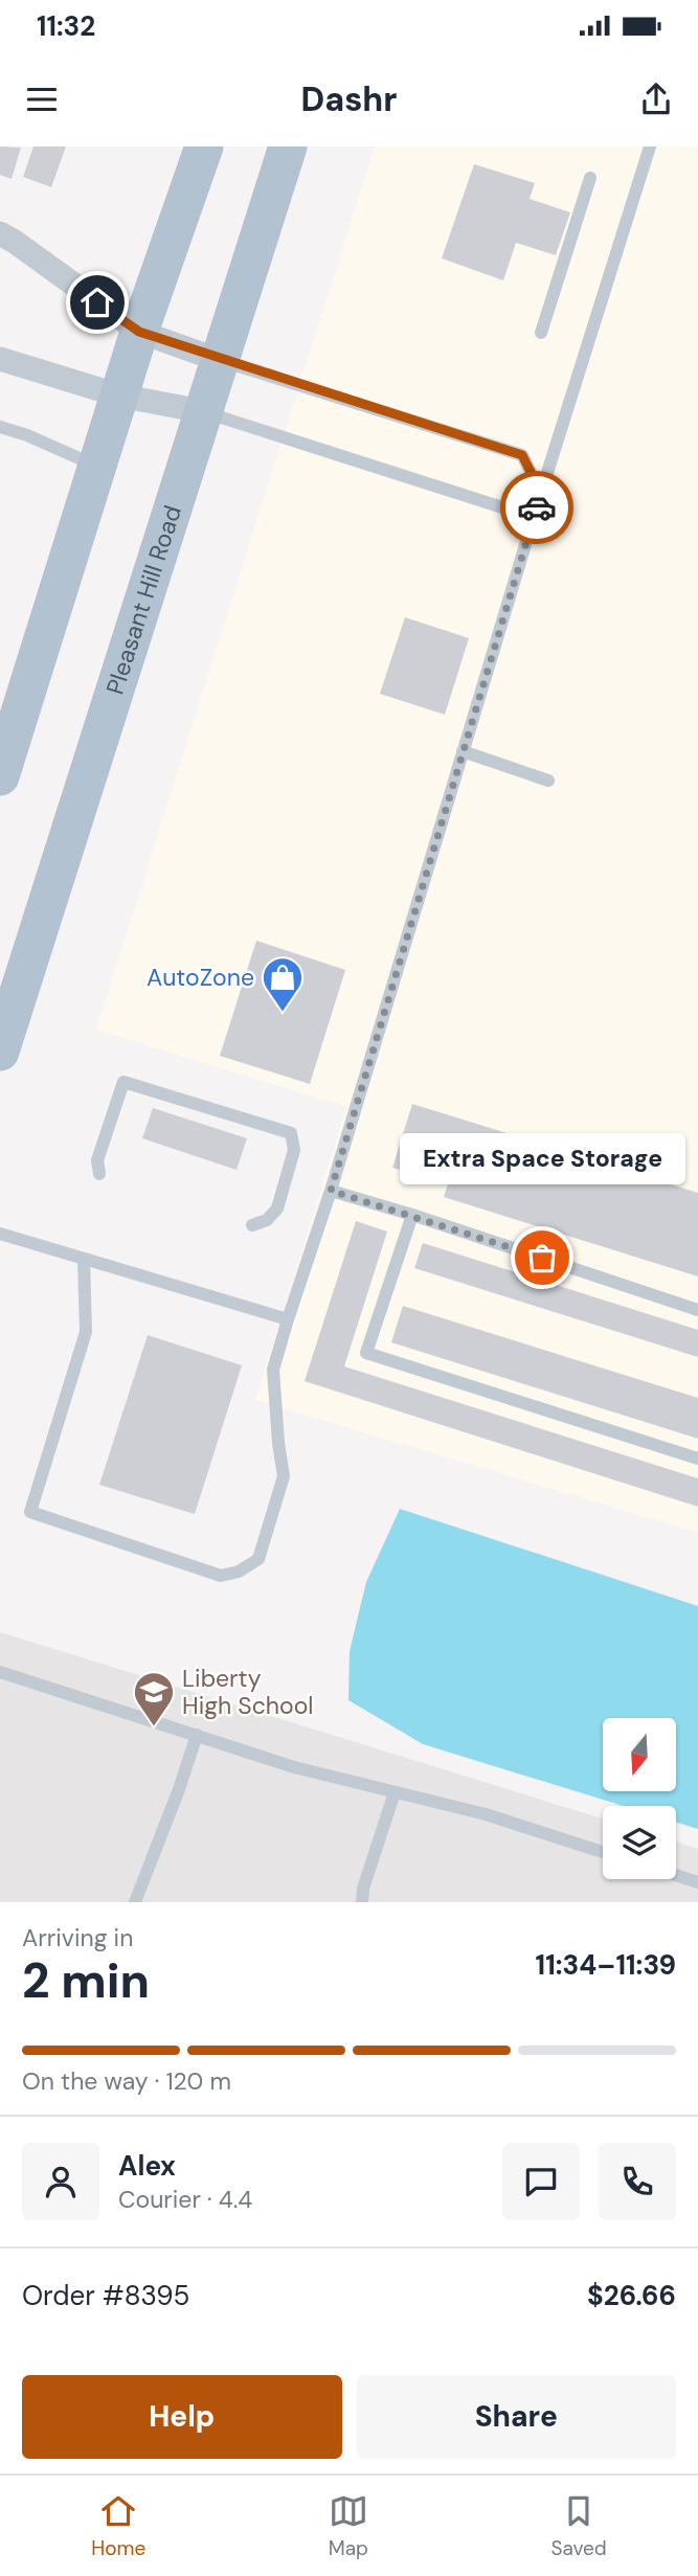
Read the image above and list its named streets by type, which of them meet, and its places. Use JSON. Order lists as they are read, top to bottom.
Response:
{
  "streets": {
    "main road": ["Pleasant Hill Road"]
  },
  "places": {
    "shop": ["AutoZone"],
    "other": ["Extra Space Storage"],
    "school or university": ["Liberty High School"]
  },
  "north": "bottom",
  "page": {
    "status": "11:32",
    "header": "Dashr",
    "bubble": "Extra Space Storage",
    "heading": ["2 min", "Arriving in", "11:34–11:39"],
    "panel": [
      "Alex",
      "Courier · 4.4",
      "Order #8395",
      "$26.66"
    ],
    "bar": "On the way · 120 m",
    "buttons": ["Help", "Share"],
    "tabs": ["Home", "Map", "Saved"]
  }
}
